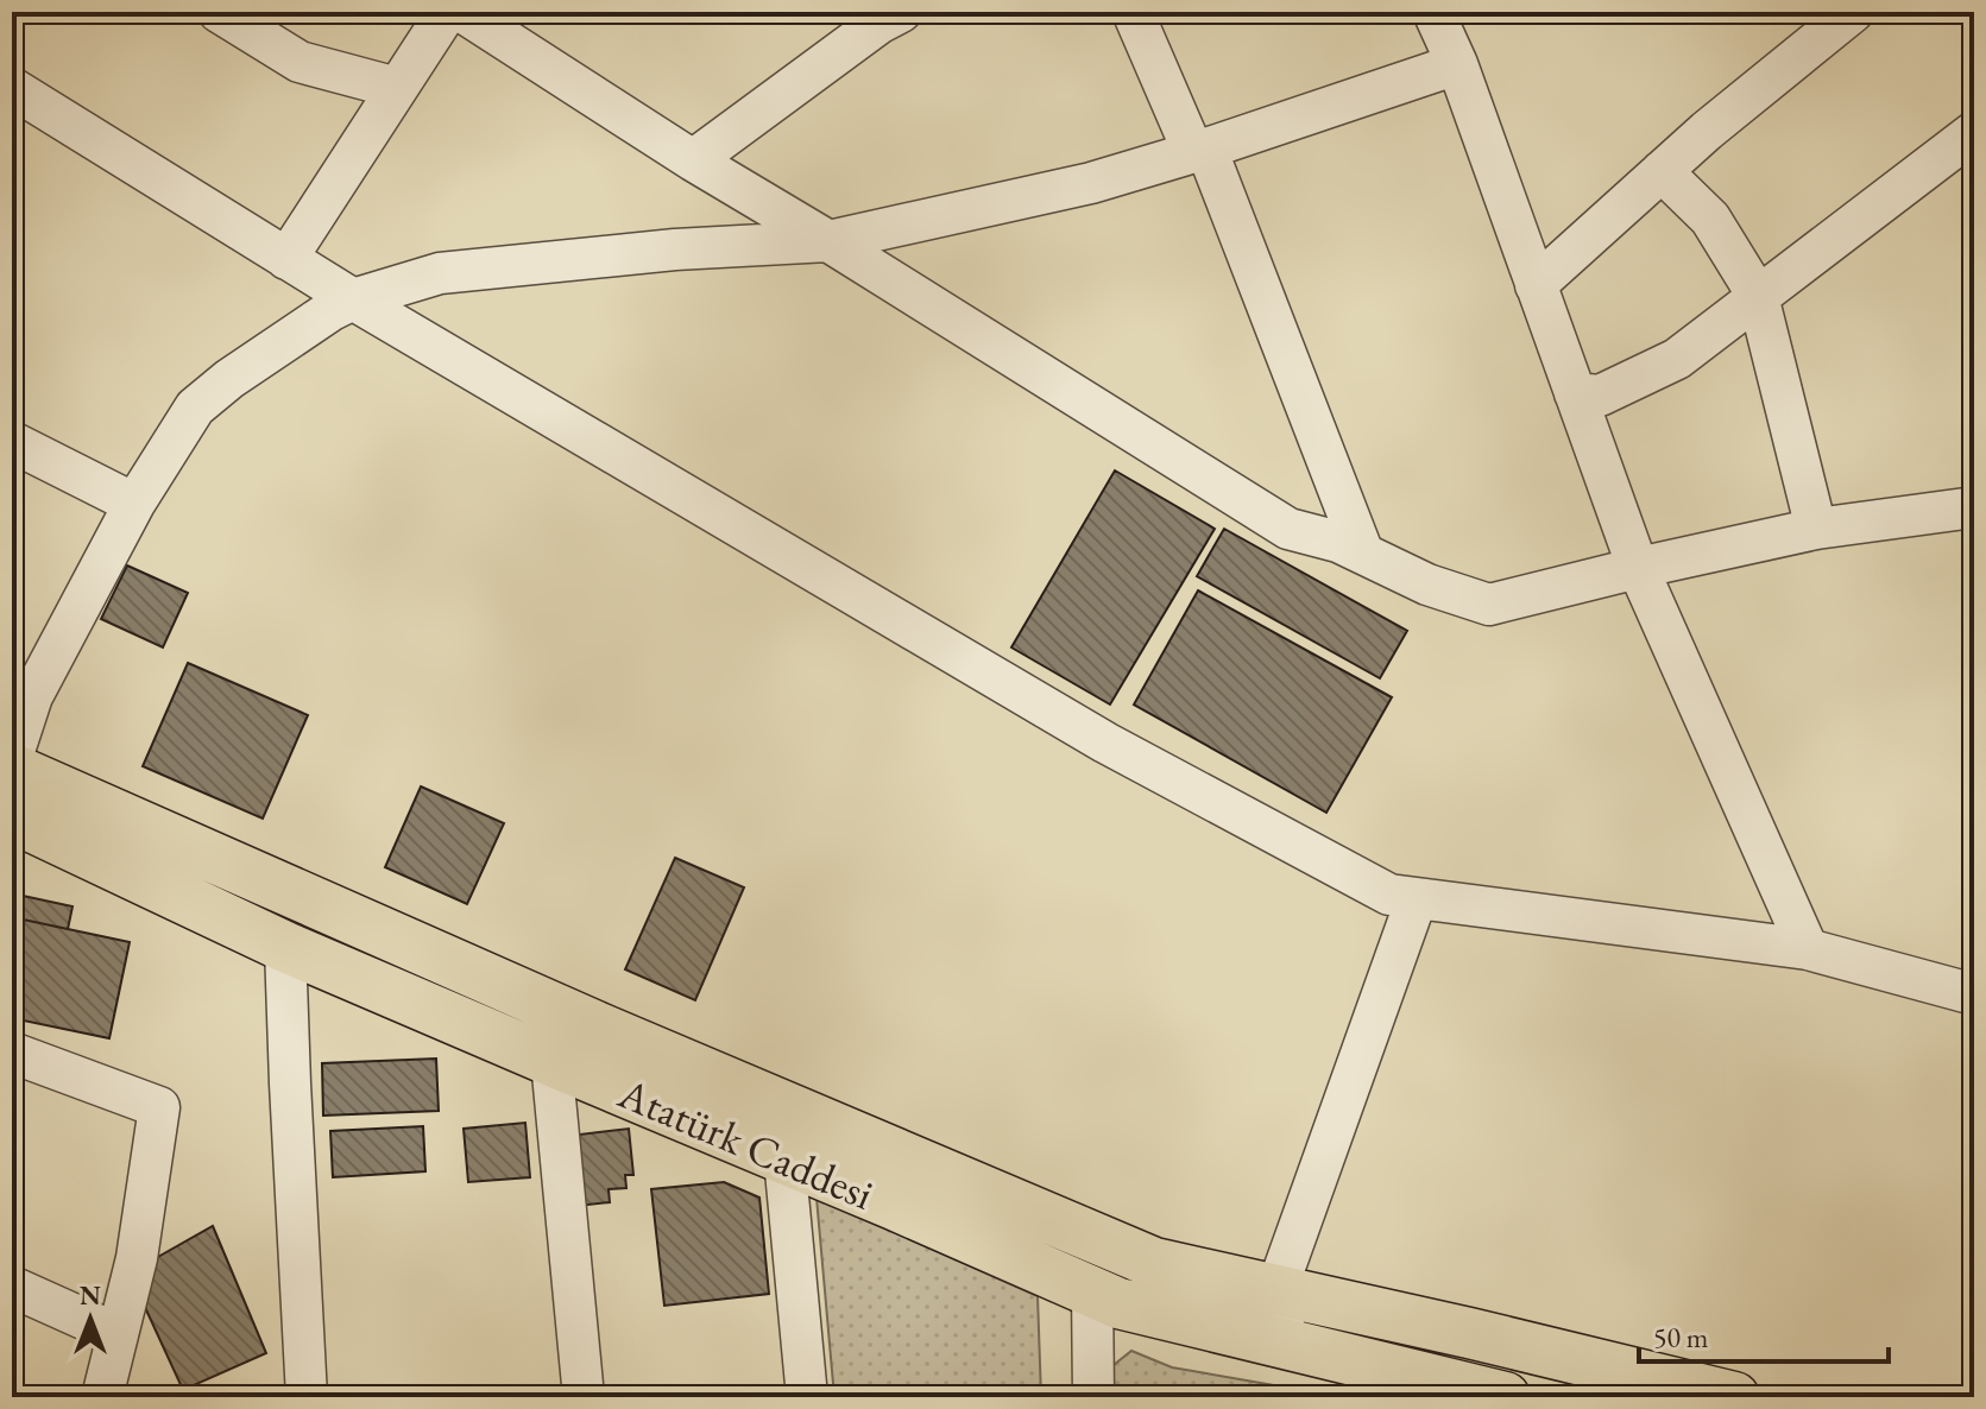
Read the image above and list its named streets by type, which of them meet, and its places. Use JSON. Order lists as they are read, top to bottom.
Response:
{
  "streets": {
    "main road": ["Atatürk Caddesi"]
  },
  "scale_bar": "50 m",
  "north": "top"
}
